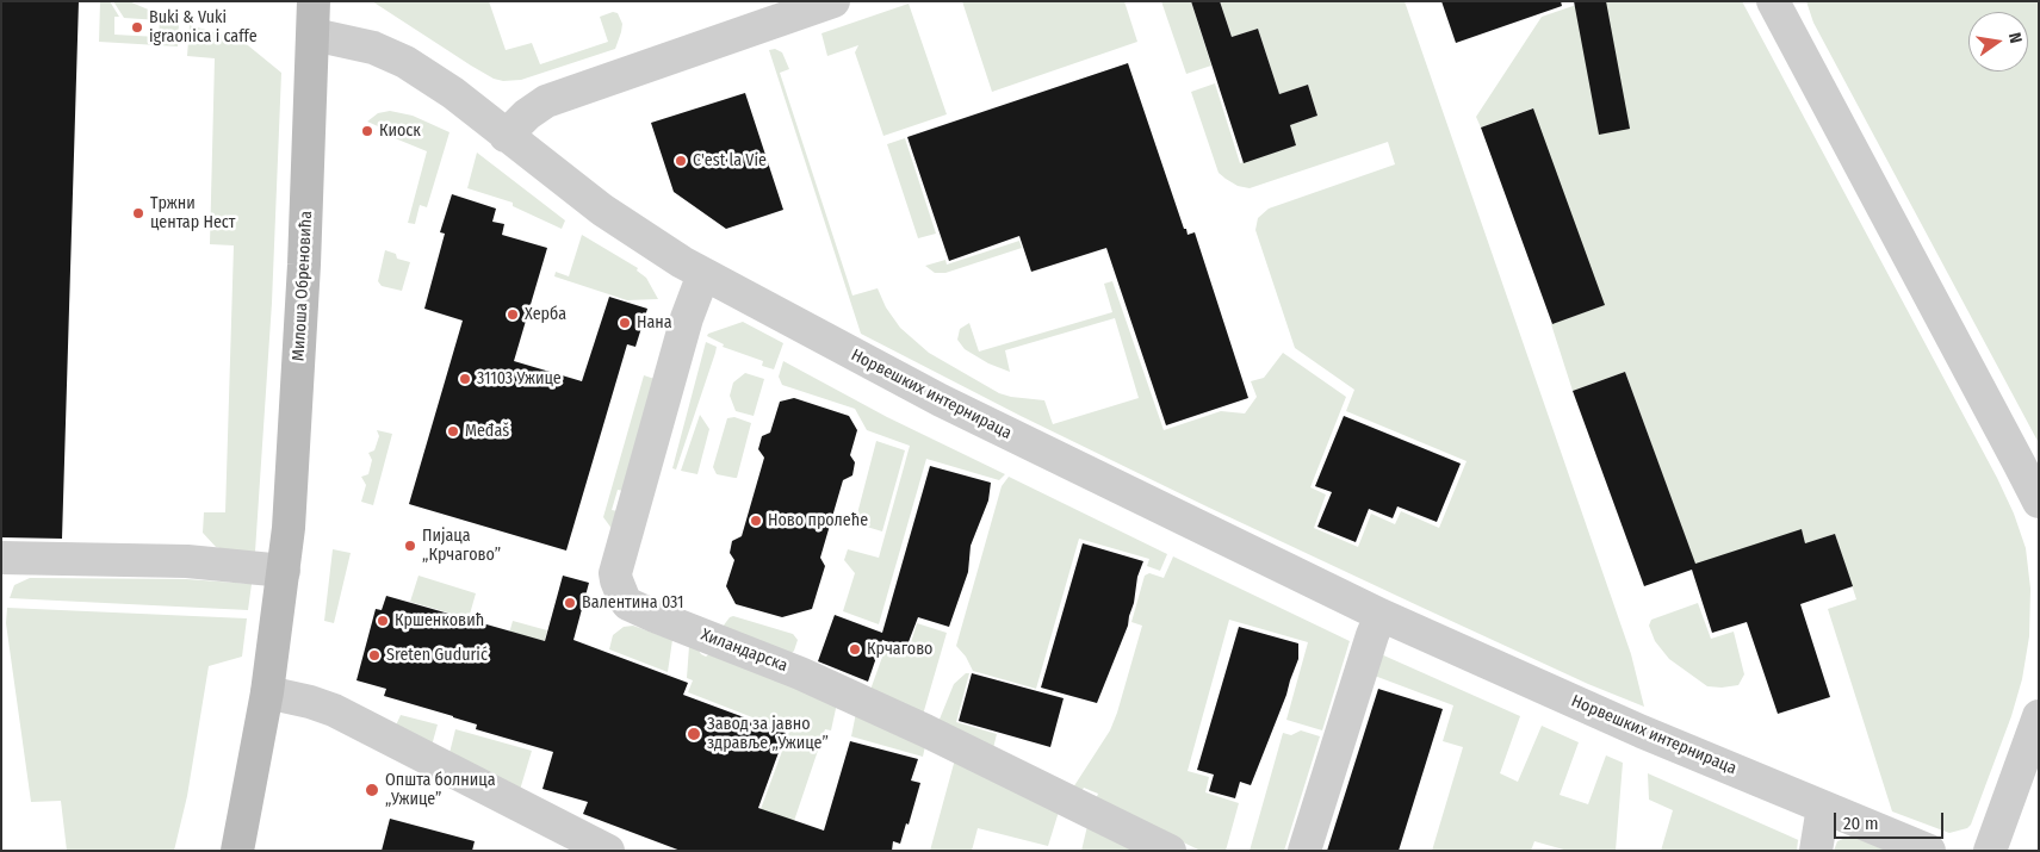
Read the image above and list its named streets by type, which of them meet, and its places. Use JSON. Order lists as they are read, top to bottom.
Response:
{
  "streets": {
    "street": ["Милоша Обреновића", "Норвешких интернираца", "Хиландарска"]
  },
  "crossings": [
    ["Милоша Обреновића", "Норвешких интернираца"],
    ["Норвешких интернираца", "Хиландарска"]
  ],
  "places": [
    "Buki & Vuki igraonica i caffe",
    "Киоск",
    "C'est la Vie",
    "Тржни центар Нест",
    "Херба",
    "Нана",
    "31103 Ужице",
    "Međaš",
    "Ново пролеће",
    "Пијаца „Крчагово”",
    "Валентина 031",
    "Кршенковић",
    "Крчагово",
    "Sreten Gudurić",
    "Завод за јавно здравље „Ужице”",
    "Општа болница „Ужице”"
  ],
  "scale_bar": "20 m",
  "north": "right"
}
